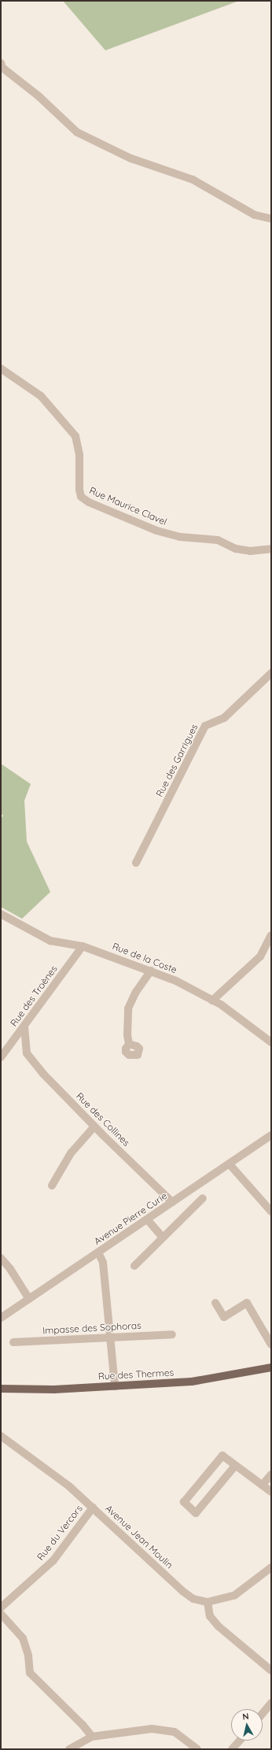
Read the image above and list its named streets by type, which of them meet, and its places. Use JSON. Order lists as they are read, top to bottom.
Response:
{
  "streets": {
    "main road": ["Rue des Thermes"],
    "street": [
      "Rue Maurice Clavel",
      "Rue des Garrigues",
      "Rue de la Coste",
      "Rue des Troènes",
      "Rue des Collines",
      "Avenue Pierre Curie",
      "Impasse des Sophoras",
      "Rue du Vercors",
      "Avenue Jean Moulin"
    ]
  },
  "crossings": [
    ["Rue de la Coste", "Rue des Troènes"],
    ["Rue des Troènes", "Rue des Collines"],
    ["Rue des Collines", "Avenue Pierre Curie"],
    ["Rue du Vercors", "Avenue Jean Moulin"]
  ],
  "north": "top"
}
